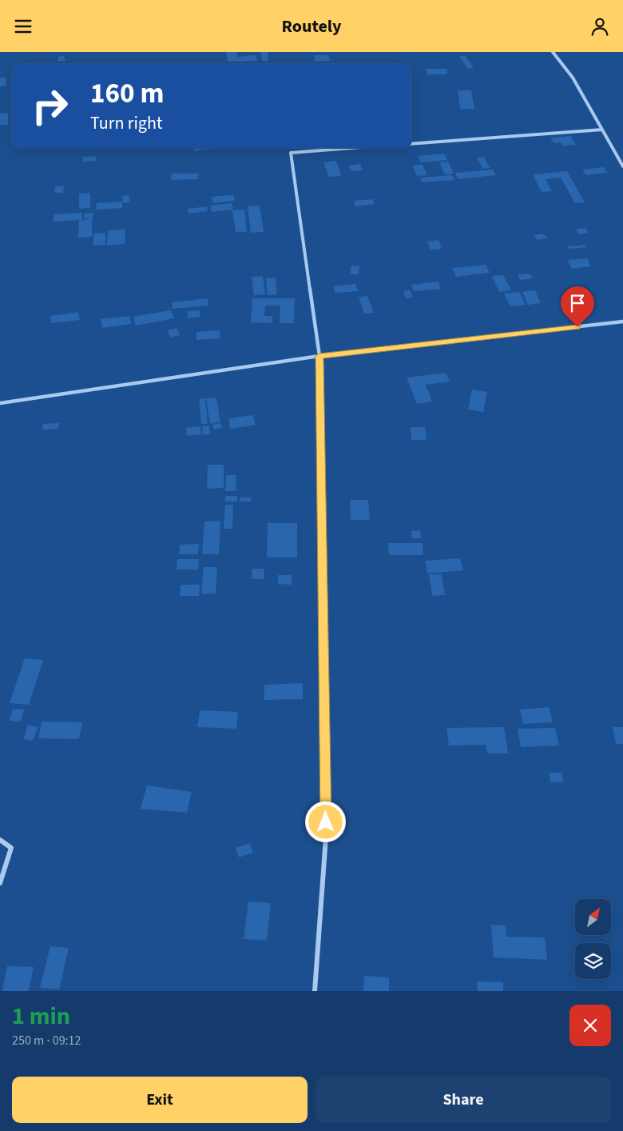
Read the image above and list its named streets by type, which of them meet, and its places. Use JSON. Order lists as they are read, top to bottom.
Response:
{
  "north": "top right",
  "page": {
    "header": "Routely",
    "turn": ["160 m", "Turn right"],
    "heading": ["1 min", "250 m · 09:12"],
    "buttons": ["Exit", "Share"]
  }
}
